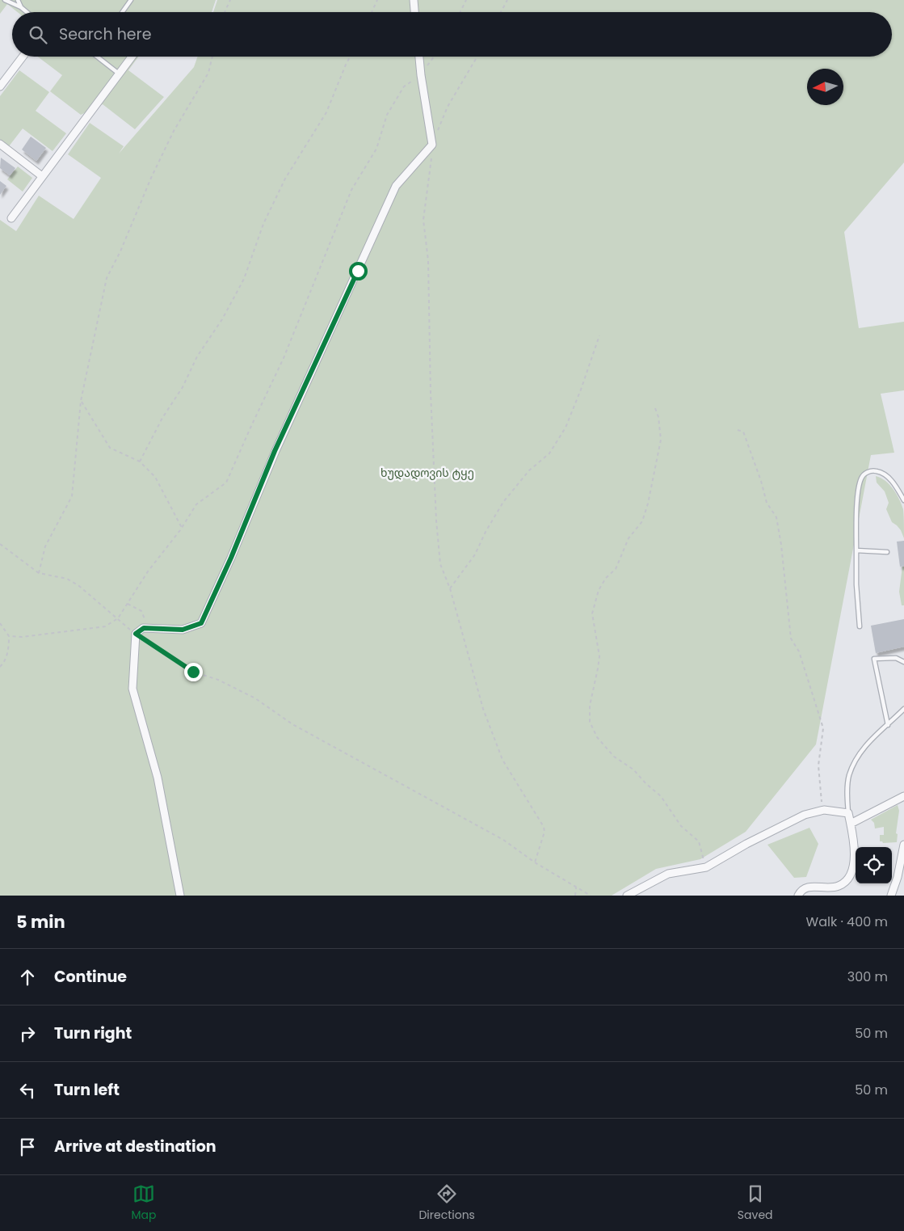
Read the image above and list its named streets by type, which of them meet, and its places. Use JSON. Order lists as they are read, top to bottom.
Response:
{
  "parks": ["ხუდადოვის ტყე"],
  "north": "left",
  "page": {
    "search": "Search here",
    "heading": ["5 min", "Walk · 400 m"],
    "list": [
      ["Continue", "300 m"],
      ["Turn right", "50 m"],
      ["Turn left", "50 m"],
      "Arrive at destination"
    ],
    "nav": ["Map", "Directions", "Saved"]
  }
}
